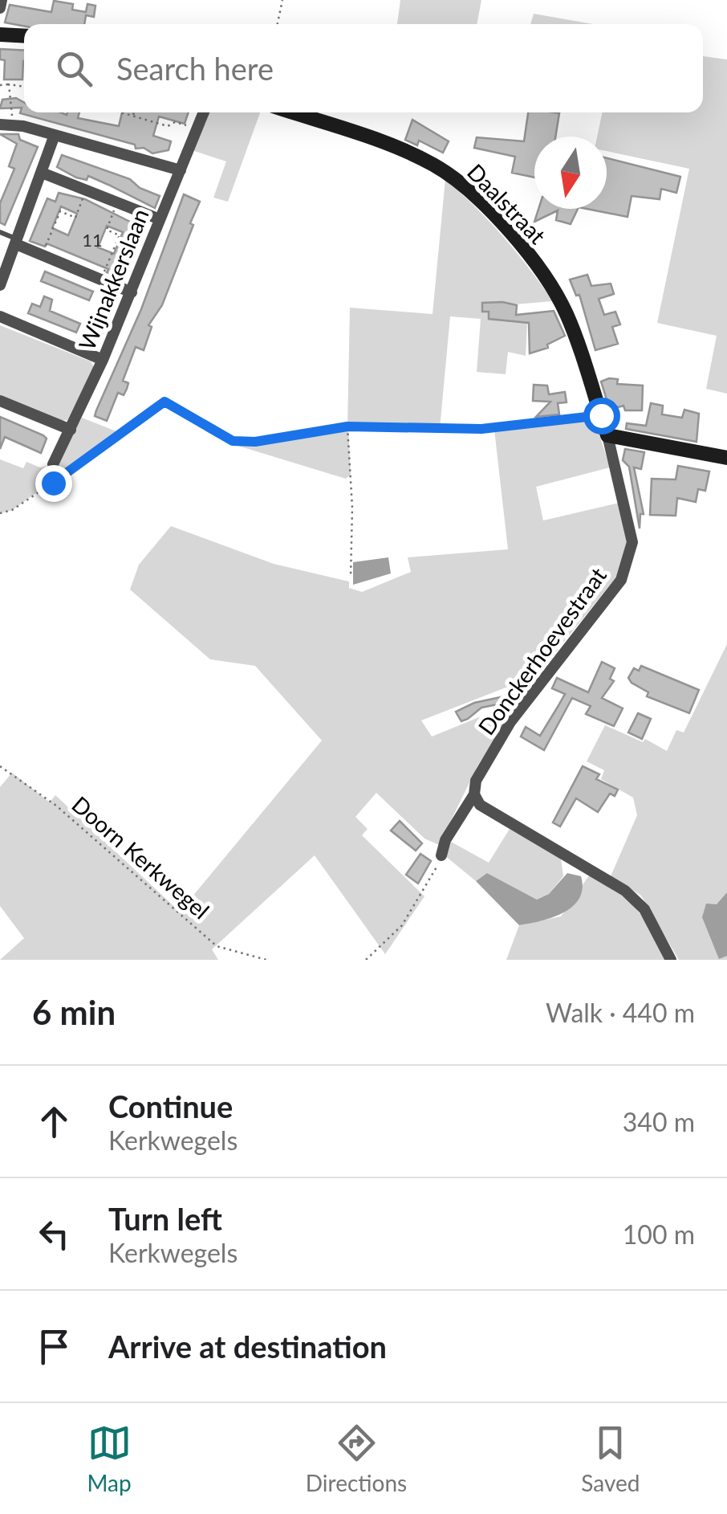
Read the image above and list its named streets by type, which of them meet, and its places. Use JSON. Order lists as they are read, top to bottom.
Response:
{
  "streets": {
    "street": ["Daalstraat", "Wijnakkerslaan", "Donckerhoevestraat"],
    "path": ["Doorn Kerkwegel"]
  },
  "crossings": [
    ["Daalstraat", "Donckerhoevestraat"]
  ],
  "house_numbers": ["11"],
  "north": "bottom",
  "page": {
    "search": "Search here",
    "heading": ["6 min", "Walk · 440 m"],
    "list": [
      ["Continue", "Kerkwegels", "340 m"],
      ["Turn left", "Kerkwegels", "100 m"],
      "Arrive at destination"
    ],
    "nav": ["Map", "Directions", "Saved"]
  }
}
